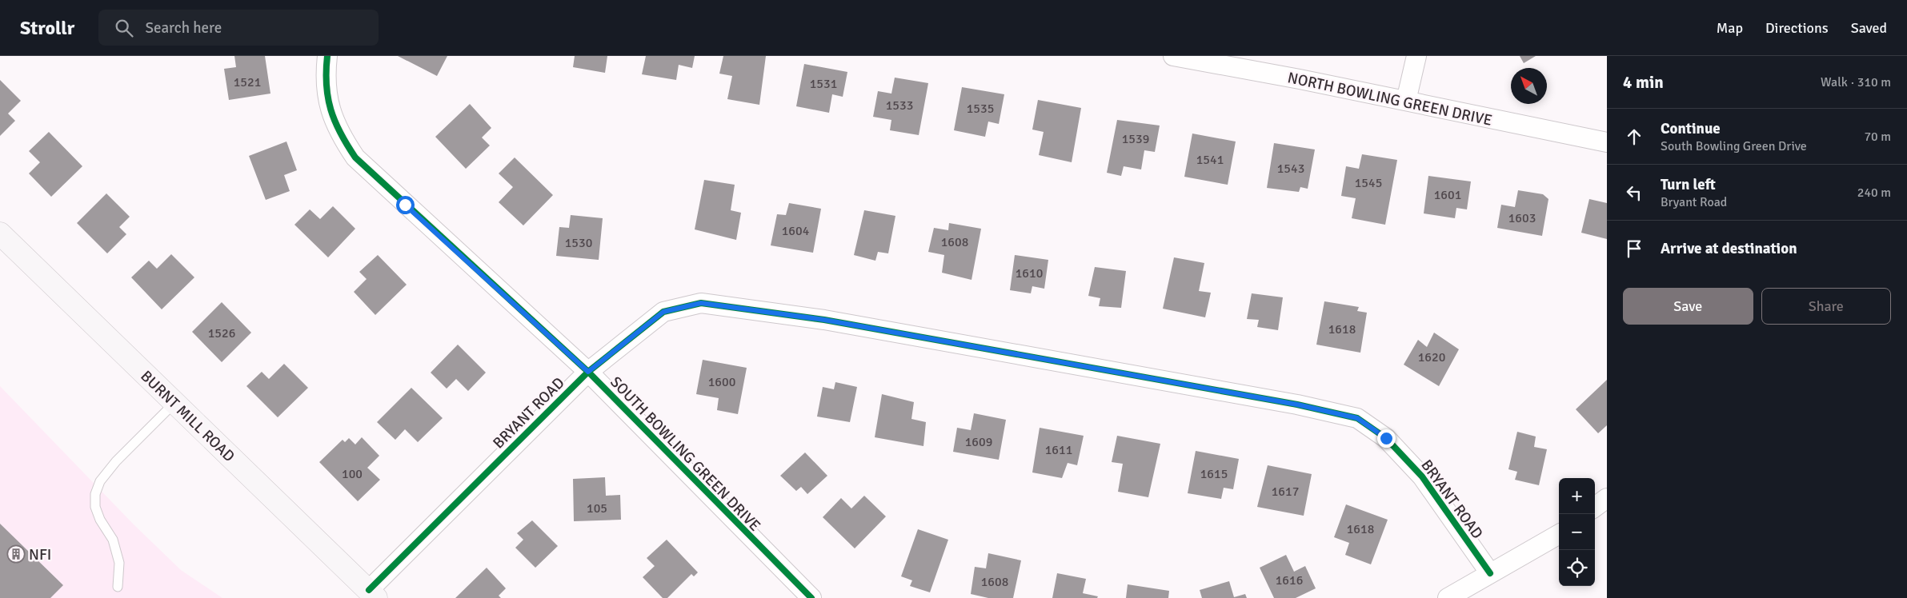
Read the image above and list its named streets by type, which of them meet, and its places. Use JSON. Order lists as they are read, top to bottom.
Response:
{
  "streets": {
    "main road": ["BURNT MILL ROAD"],
    "street": ["NORTH BOWLING GREEN DRIVE", "BRYANT ROAD", "SOUTH BOWLING GREEN DRIVE"]
  },
  "crossings": [
    ["BRYANT ROAD", "BURNT MILL ROAD"],
    ["BRYANT ROAD", "SOUTH BOWLING GREEN DRIVE"]
  ],
  "places": {
    "building": ["NFI"]
  },
  "house_numbers": [
    "1521",
    "1531",
    "1533",
    "1535",
    "1539",
    "1541",
    "1543",
    "1545",
    "1601",
    "1603",
    "1604",
    "1608",
    "1530",
    "1610",
    "1618",
    "1526",
    "1620",
    "1600",
    "1609",
    "1611",
    "100",
    "1615",
    "1617",
    "105",
    "1618",
    "1616",
    "1608"
  ],
  "north": "top left",
  "page": {
    "header": "Strollr",
    "search": "Search here",
    "nav": ["Map", "Directions", "Saved"],
    "heading": ["4 min", "Walk · 310 m"],
    "list": [
      ["Continue", "South Bowling Green Drive", "70 m"],
      ["Turn left", "Bryant Road", "240 m"],
      "Arrive at destination"
    ],
    "buttons": ["Save", "Share"],
    "map_buttons": ["+", "−"]
  }
}
